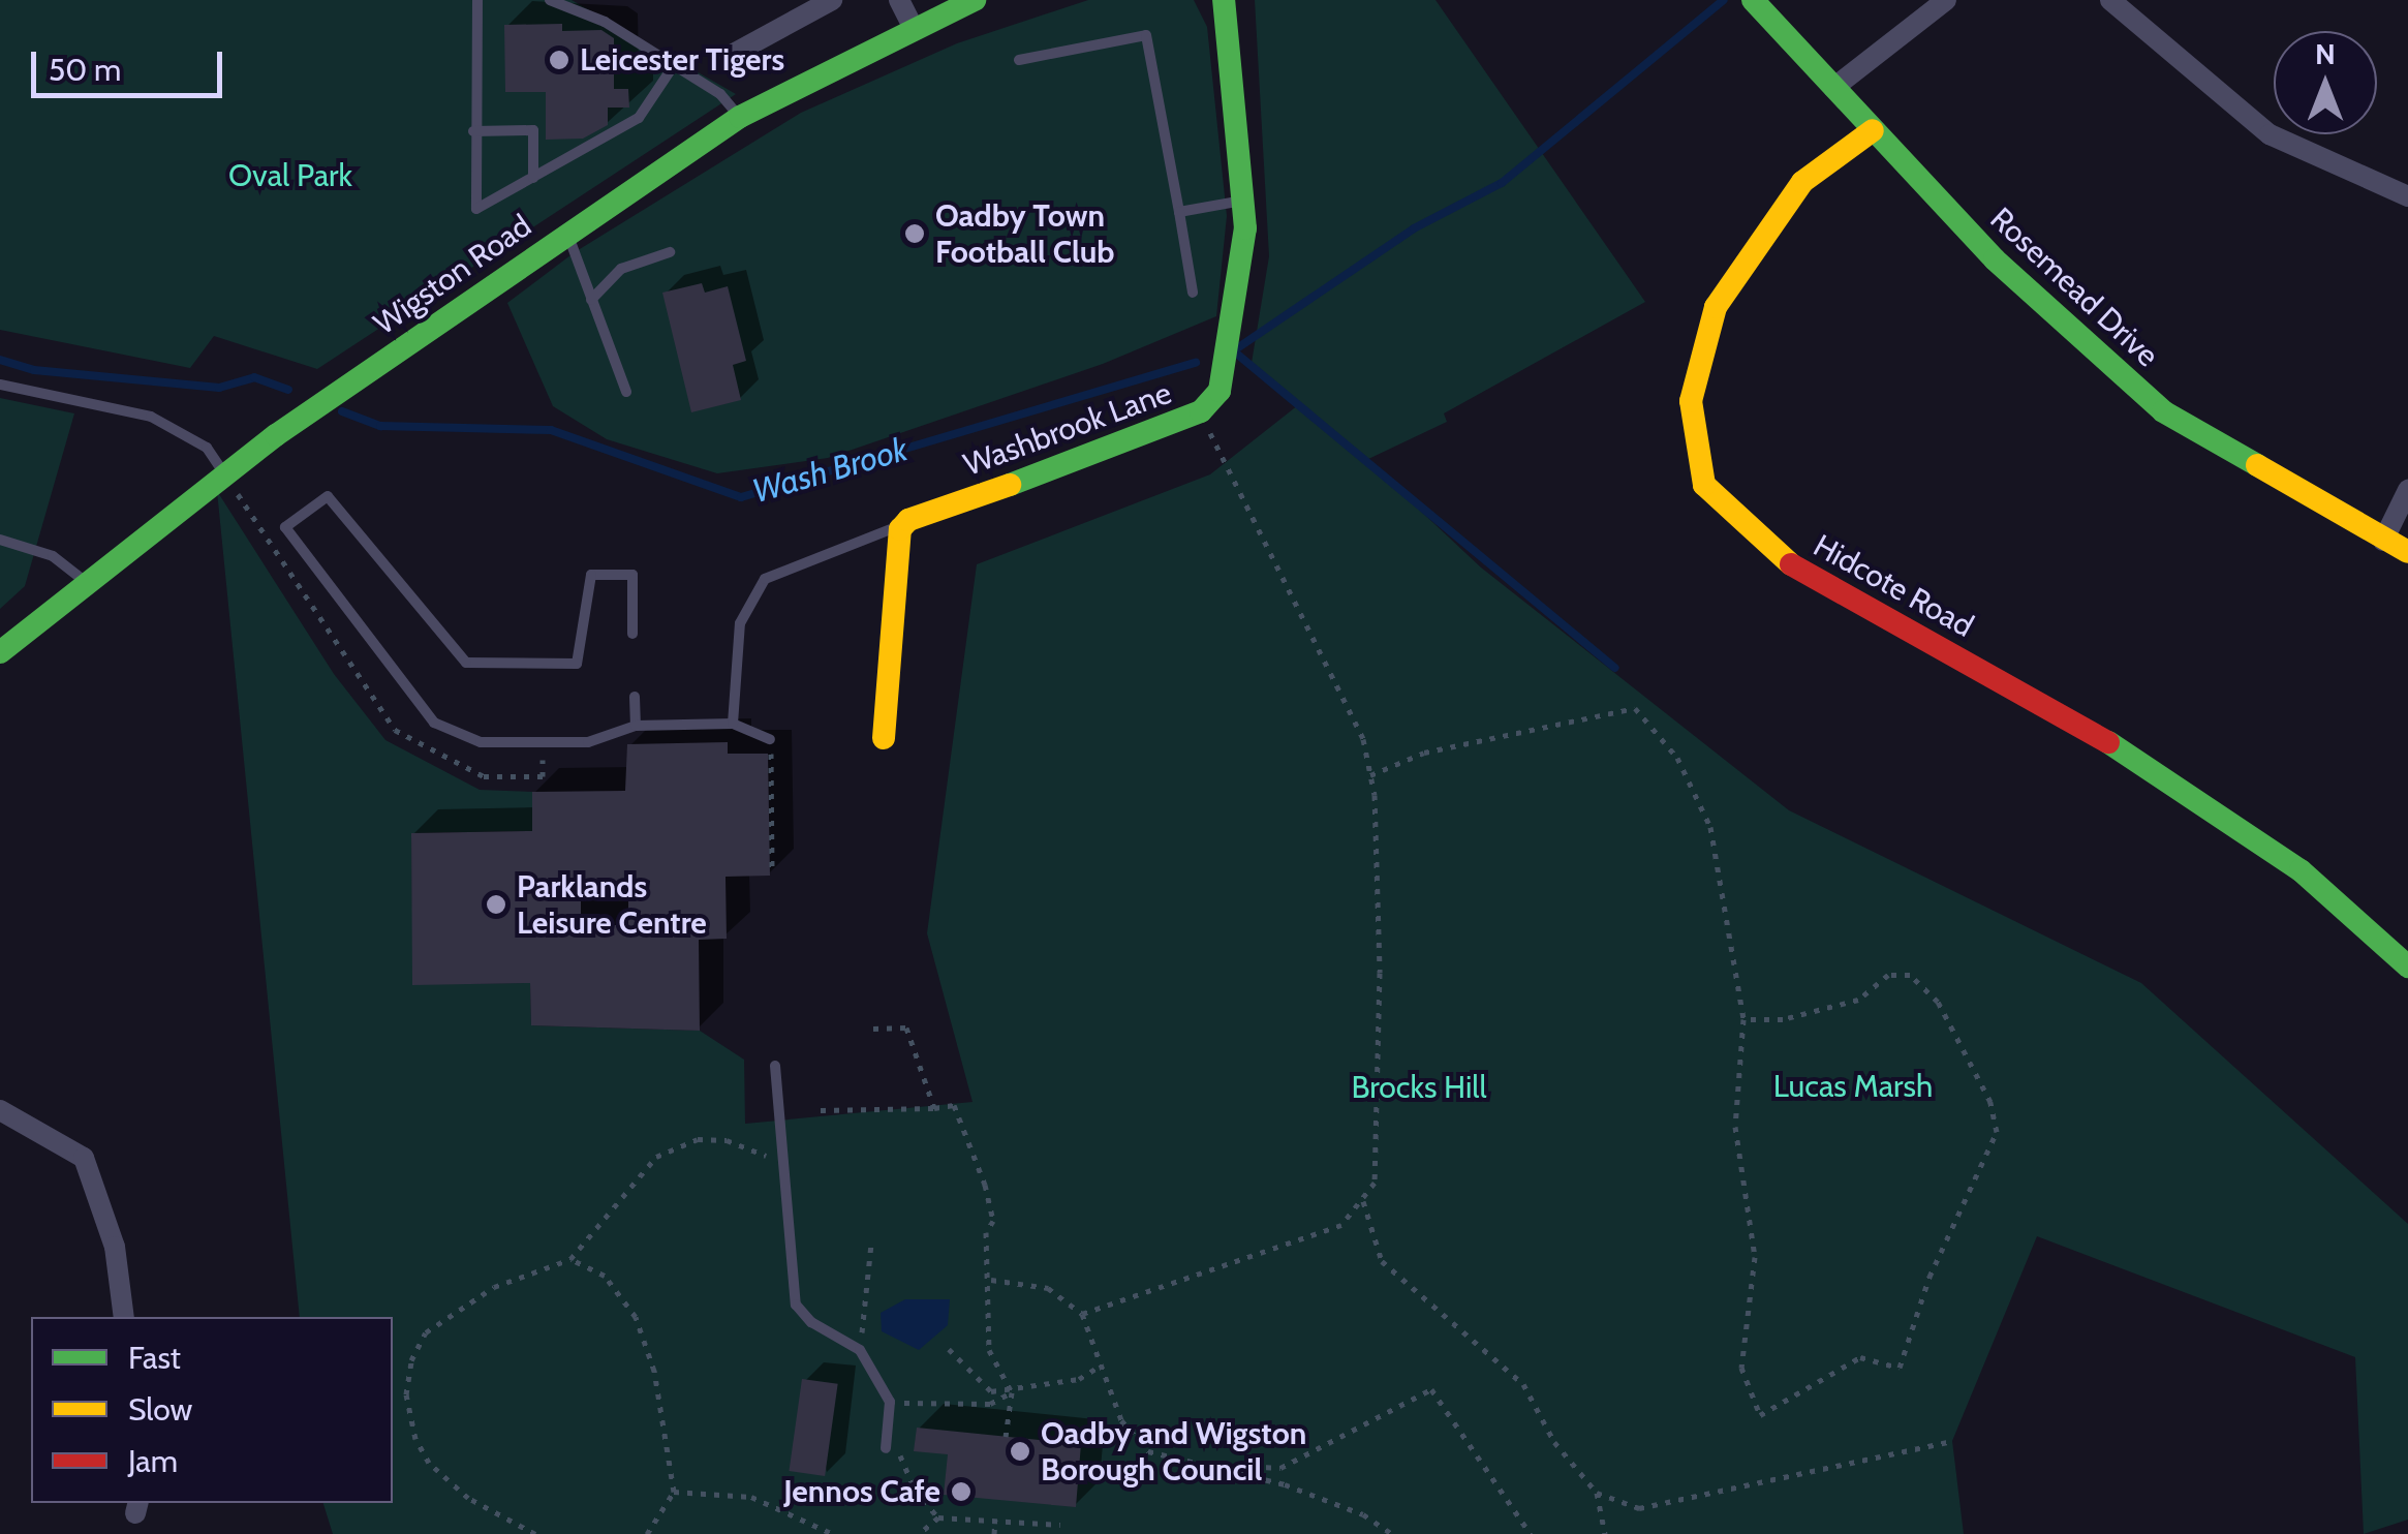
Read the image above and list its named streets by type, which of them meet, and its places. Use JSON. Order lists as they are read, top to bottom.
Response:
{
  "streets": {
    "street": [
      "Wigston Road",
      "Rosemead Drive",
      "Washbrook Lane",
      "Hidcote Road"
    ]
  },
  "crossings": [
    ["Rosemead Drive", "Hidcote Road"]
  ],
  "water": ["Wash Brook"],
  "parks": ["Oval Park", "Lucas Marsh", "Brocks Hill"],
  "places": [
    "Leicester Tigers",
    "Oadby Town Football Club",
    "Parklands Leisure Centre",
    "Oadby and Wigston Borough Council",
    "Jennos Cafe"
  ],
  "legend": ["Fast", "Slow", "Jam"],
  "scale_bar": "50 m",
  "north": "top"
}
